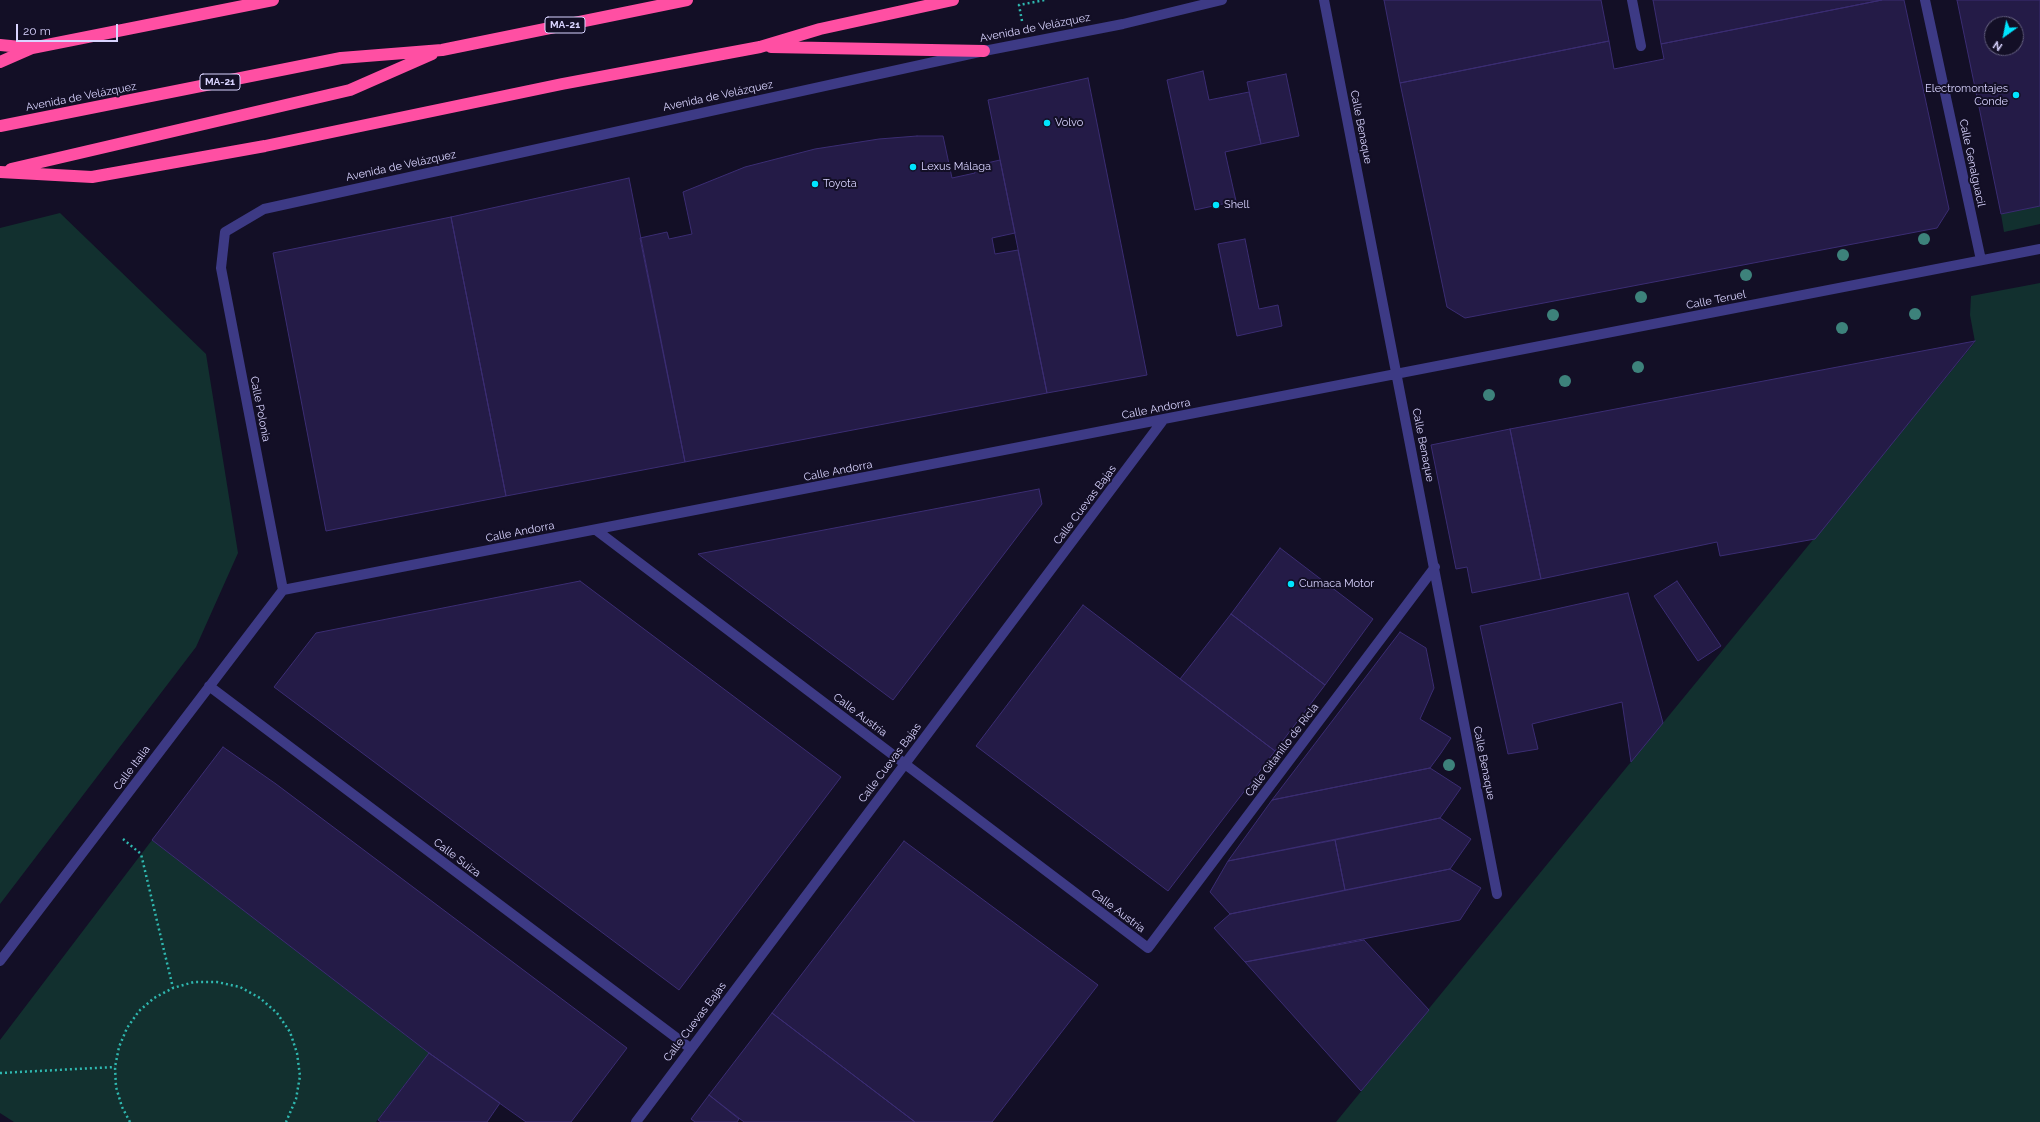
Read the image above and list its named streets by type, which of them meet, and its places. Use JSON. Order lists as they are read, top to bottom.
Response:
{
  "streets": {
    "highway": ["MA-21", "Avenida de Velázquez"],
    "street": [
      "Calle Benaque",
      "Calle Genalguacil",
      "Calle Teruel",
      "Calle Polonia",
      "Calle Andorra",
      "Calle Cuevas Bajas",
      "Calle Austria",
      "Calle Gitanillo de Ricla",
      "Calle Italia",
      "Calle Suiza"
    ]
  },
  "crossings": [
    ["Avenida de Velázquez", "Calle Polonia"],
    ["Calle Benaque", "Calle Teruel"],
    ["Calle Benaque", "Calle Andorra"],
    ["Calle Benaque", "Calle Gitanillo de Ricla"],
    ["Calle Genalguacil", "Calle Teruel"],
    ["Calle Teruel", "Calle Andorra"],
    ["Calle Polonia", "Calle Andorra"],
    ["Calle Polonia", "Calle Italia"],
    ["Calle Andorra", "Calle Cuevas Bajas"],
    ["Calle Andorra", "Calle Austria"],
    ["Calle Andorra", "Calle Italia"],
    ["Calle Cuevas Bajas", "Calle Austria"],
    ["Calle Cuevas Bajas", "Calle Suiza"],
    ["Calle Austria", "Calle Gitanillo de Ricla"],
    ["Calle Italia", "Calle Suiza"]
  ],
  "places": [
    "Electromontajes Conde",
    "Volvo",
    "Lexus Málaga",
    "Toyota",
    "Shell",
    "Cumaca Motor"
  ],
  "scale_bar": "20 m",
  "north": "bottom left"
}
